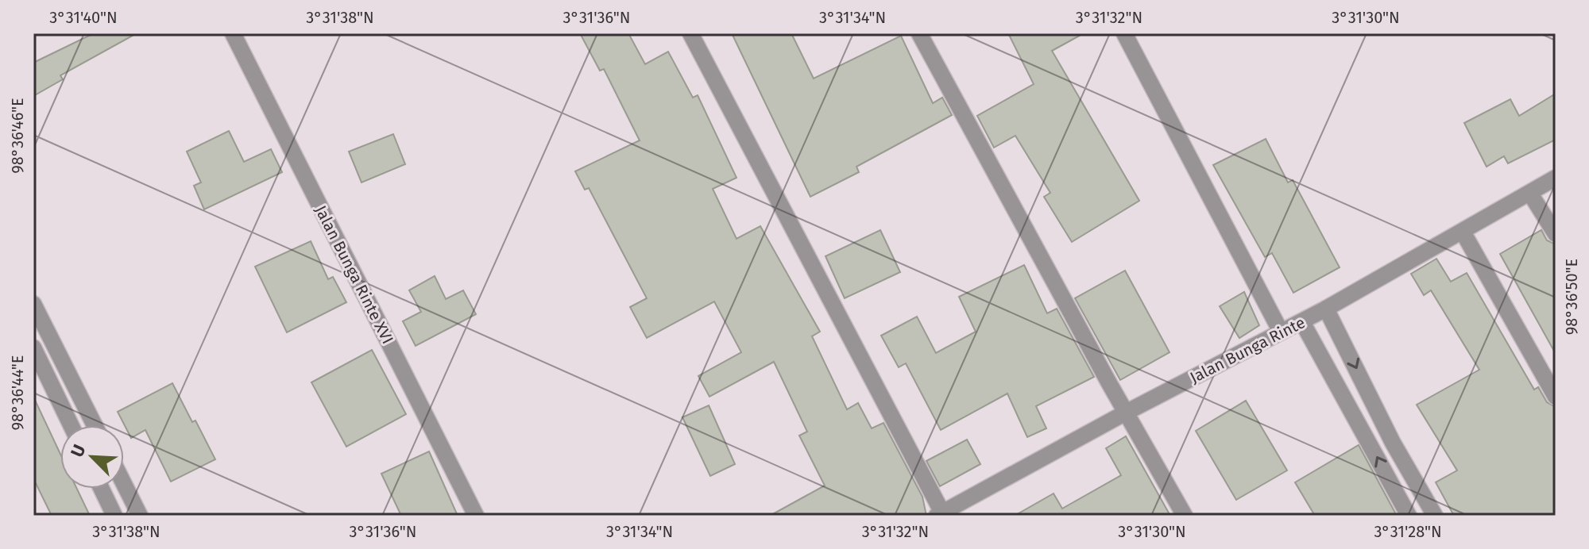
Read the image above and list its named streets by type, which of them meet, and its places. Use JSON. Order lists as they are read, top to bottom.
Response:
{
  "streets": {
    "street": ["Jalan Bunga Rinte XVI", "Jalan Bunga Rinte"]
  },
  "north": "top left",
  "coordinates": [
    "3°31'40\"N",
    "3°31'38\"N",
    "3°31'36\"N",
    "3°31'34\"N",
    "3°31'32\"N",
    "3°31'30\"N",
    "98°36'46\"E",
    "98°36'50\"E",
    "98°36'44\"E",
    "3°31'28\"N"
  ]
}
